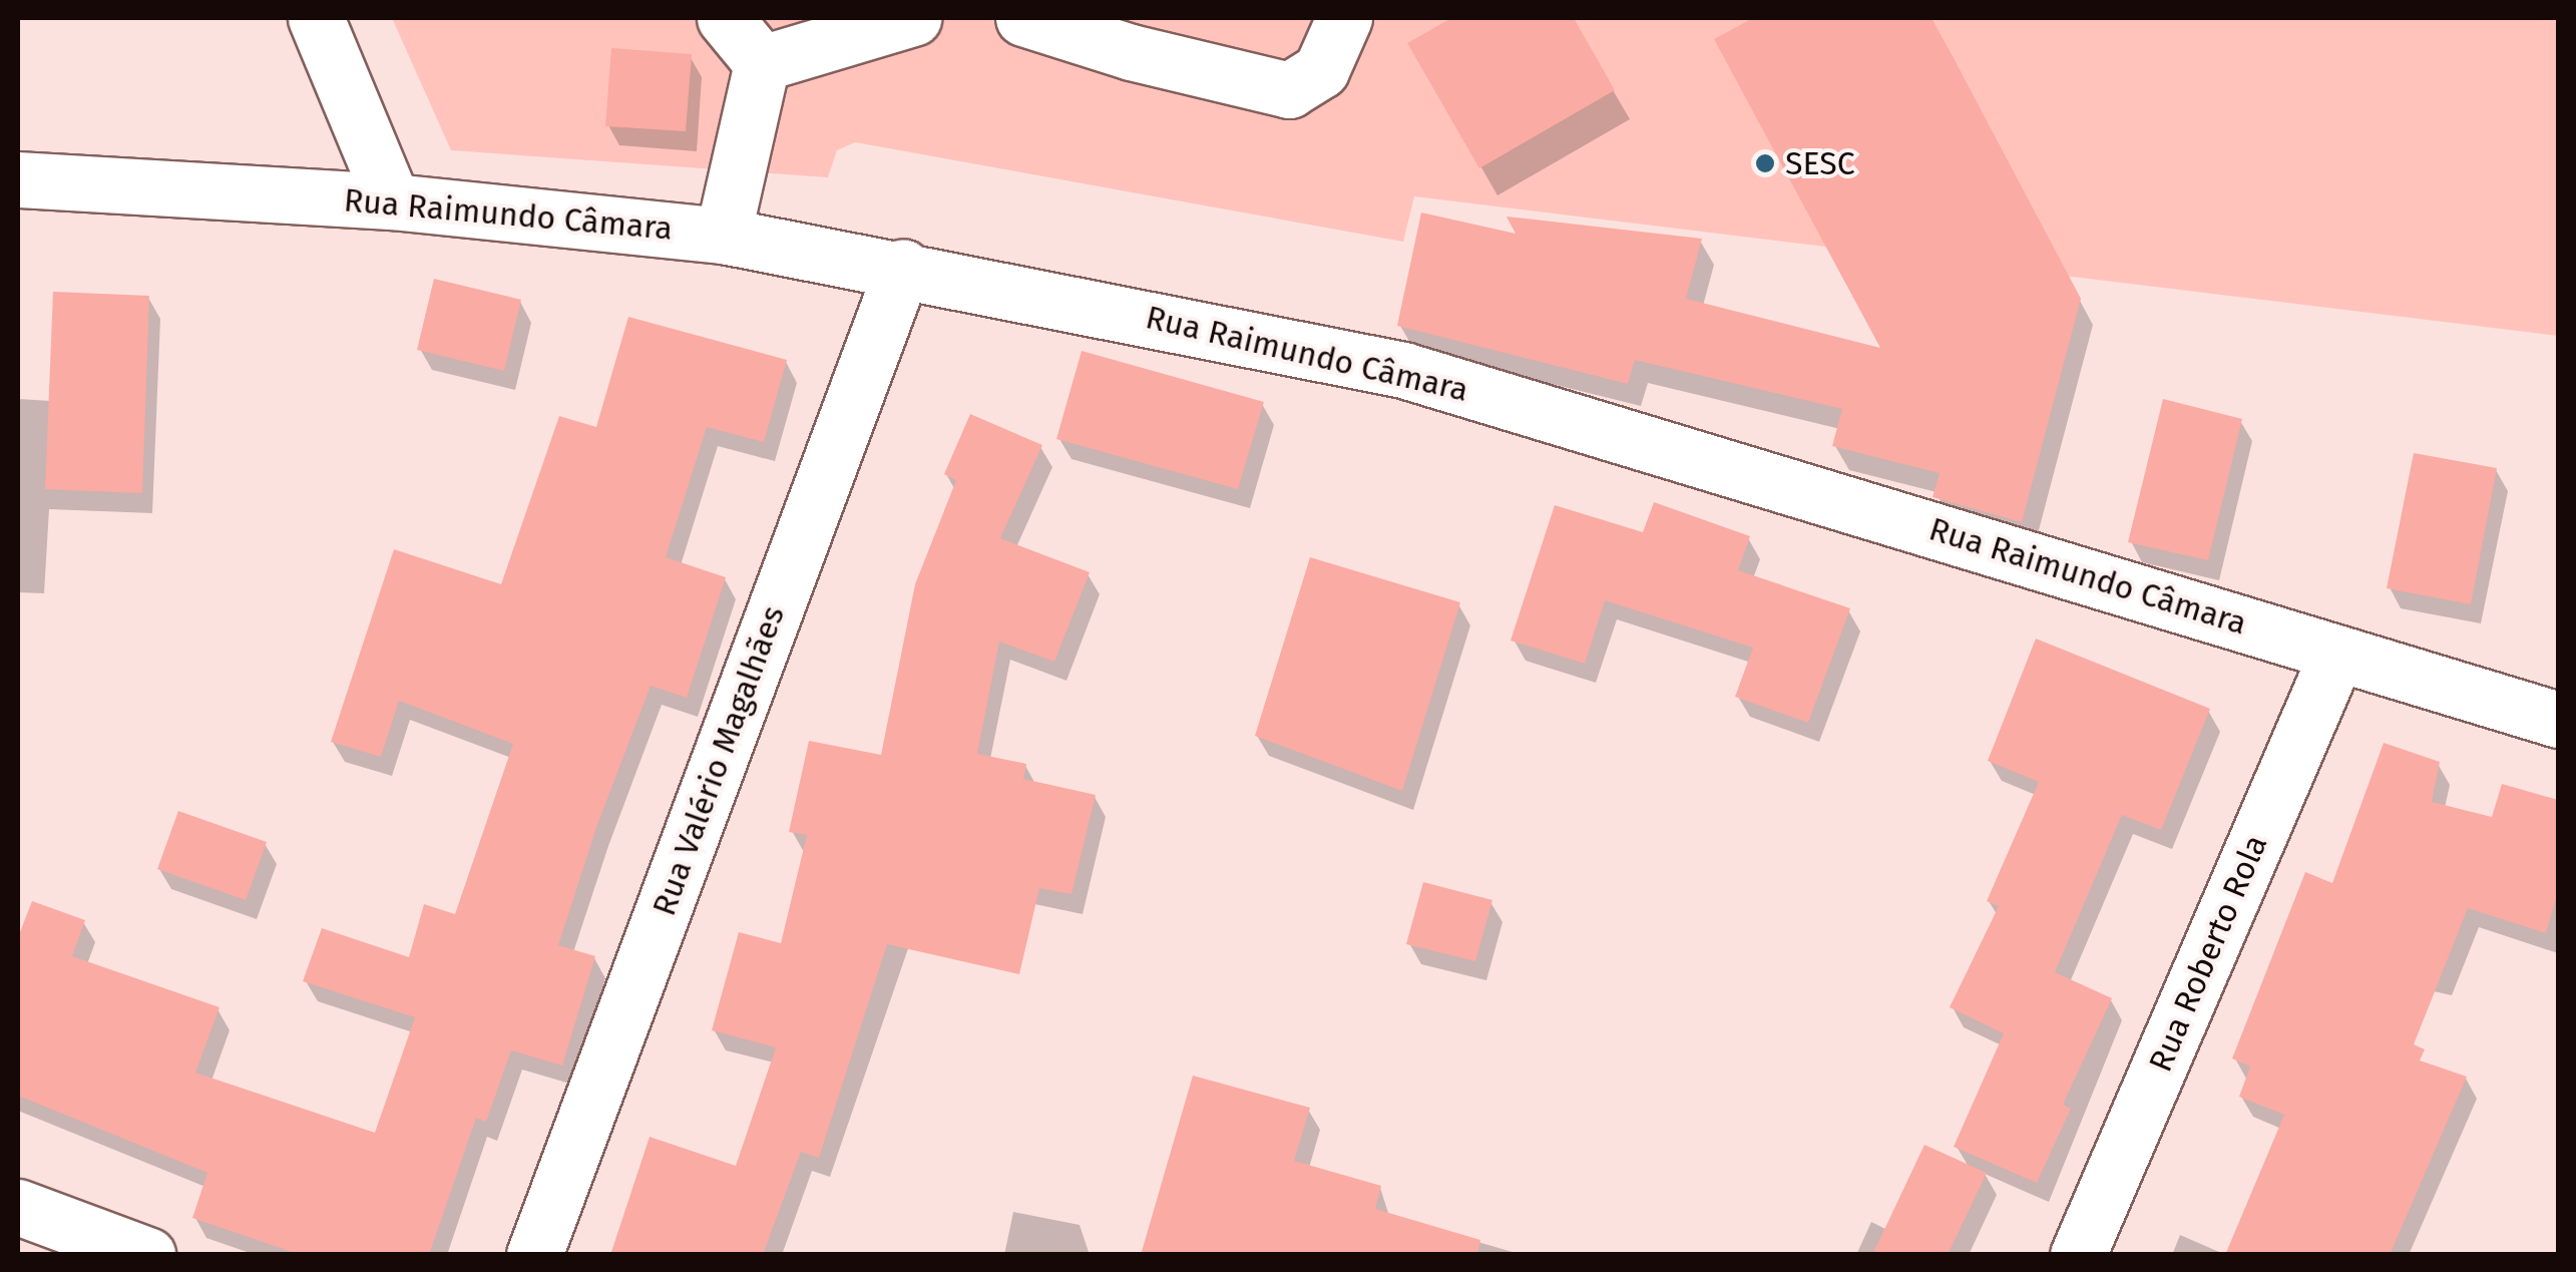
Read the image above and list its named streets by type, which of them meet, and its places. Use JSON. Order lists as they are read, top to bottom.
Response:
{
  "streets": {
    "street": ["Rua Raimundo Câmara", "Rua Valério Magalhães", "Rua Roberto Rola"]
  },
  "crossings": [
    ["Rua Raimundo Câmara", "Rua Valério Magalhães"],
    ["Rua Raimundo Câmara", "Rua Roberto Rola"]
  ],
  "places": ["SESC"]
}
